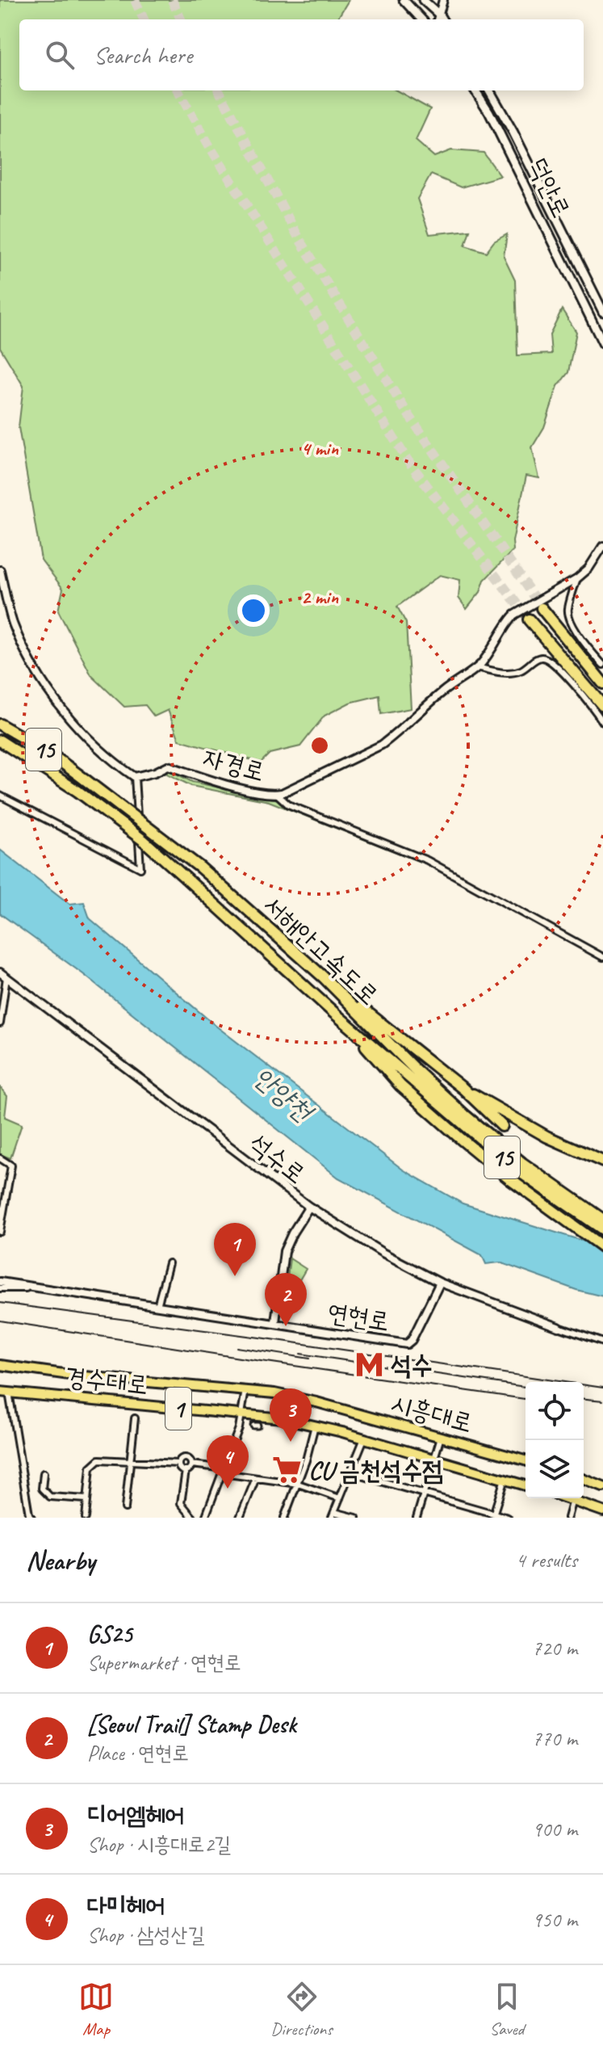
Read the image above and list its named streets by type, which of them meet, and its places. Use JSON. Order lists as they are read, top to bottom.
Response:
{
  "streets": {
    "highway": ["15", "서해안고속도로"],
    "main road": [
      "덕안로",
      "경수대로",
      "1",
      "시흥대로"
    ],
    "street": ["자경로", "석수로", "연현로"]
  },
  "crossings": [
    ["석수로", "연현로"],
    ["경수대로", "시흥대로"]
  ],
  "water": ["안양천"],
  "places": {
    "metro station": ["석수"],
    "supermarket": ["CU 금천석수점"]
  },
  "page": {
    "search": "Search here",
    "pins": [
      "1",
      "2",
      "3",
      "4"
    ],
    "heading": ["Nearby", "4 results"],
    "list": [
      {
        "mark": "1",
        "name": "GS25",
        "note": "Supermarket · 연현로",
        "value": "720 m"
      },
      {
        "mark": "2",
        "name": "[Seoul Trail] Stamp Desk",
        "note": "Place · 연현로",
        "value": "770 m"
      },
      {
        "mark": "3",
        "name": "디어엠헤어",
        "note": "Shop · 시흥대로2길",
        "value": "900 m"
      },
      {
        "mark": "4",
        "name": "다미헤어",
        "note": "Shop · 삼성산길",
        "value": "950 m"
      }
    ],
    "nav": ["Map", "Directions", "Saved"]
  },
  "rings": ["4 min", "2 min"]
}
